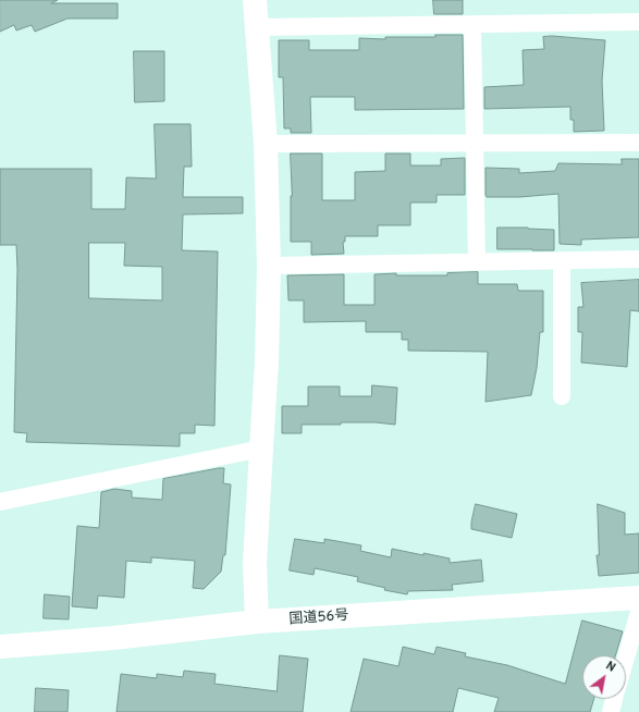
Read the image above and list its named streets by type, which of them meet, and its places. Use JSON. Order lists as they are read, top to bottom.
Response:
{
  "streets": {
    "main road": ["国道56号"]
  },
  "north": "top right"
}
